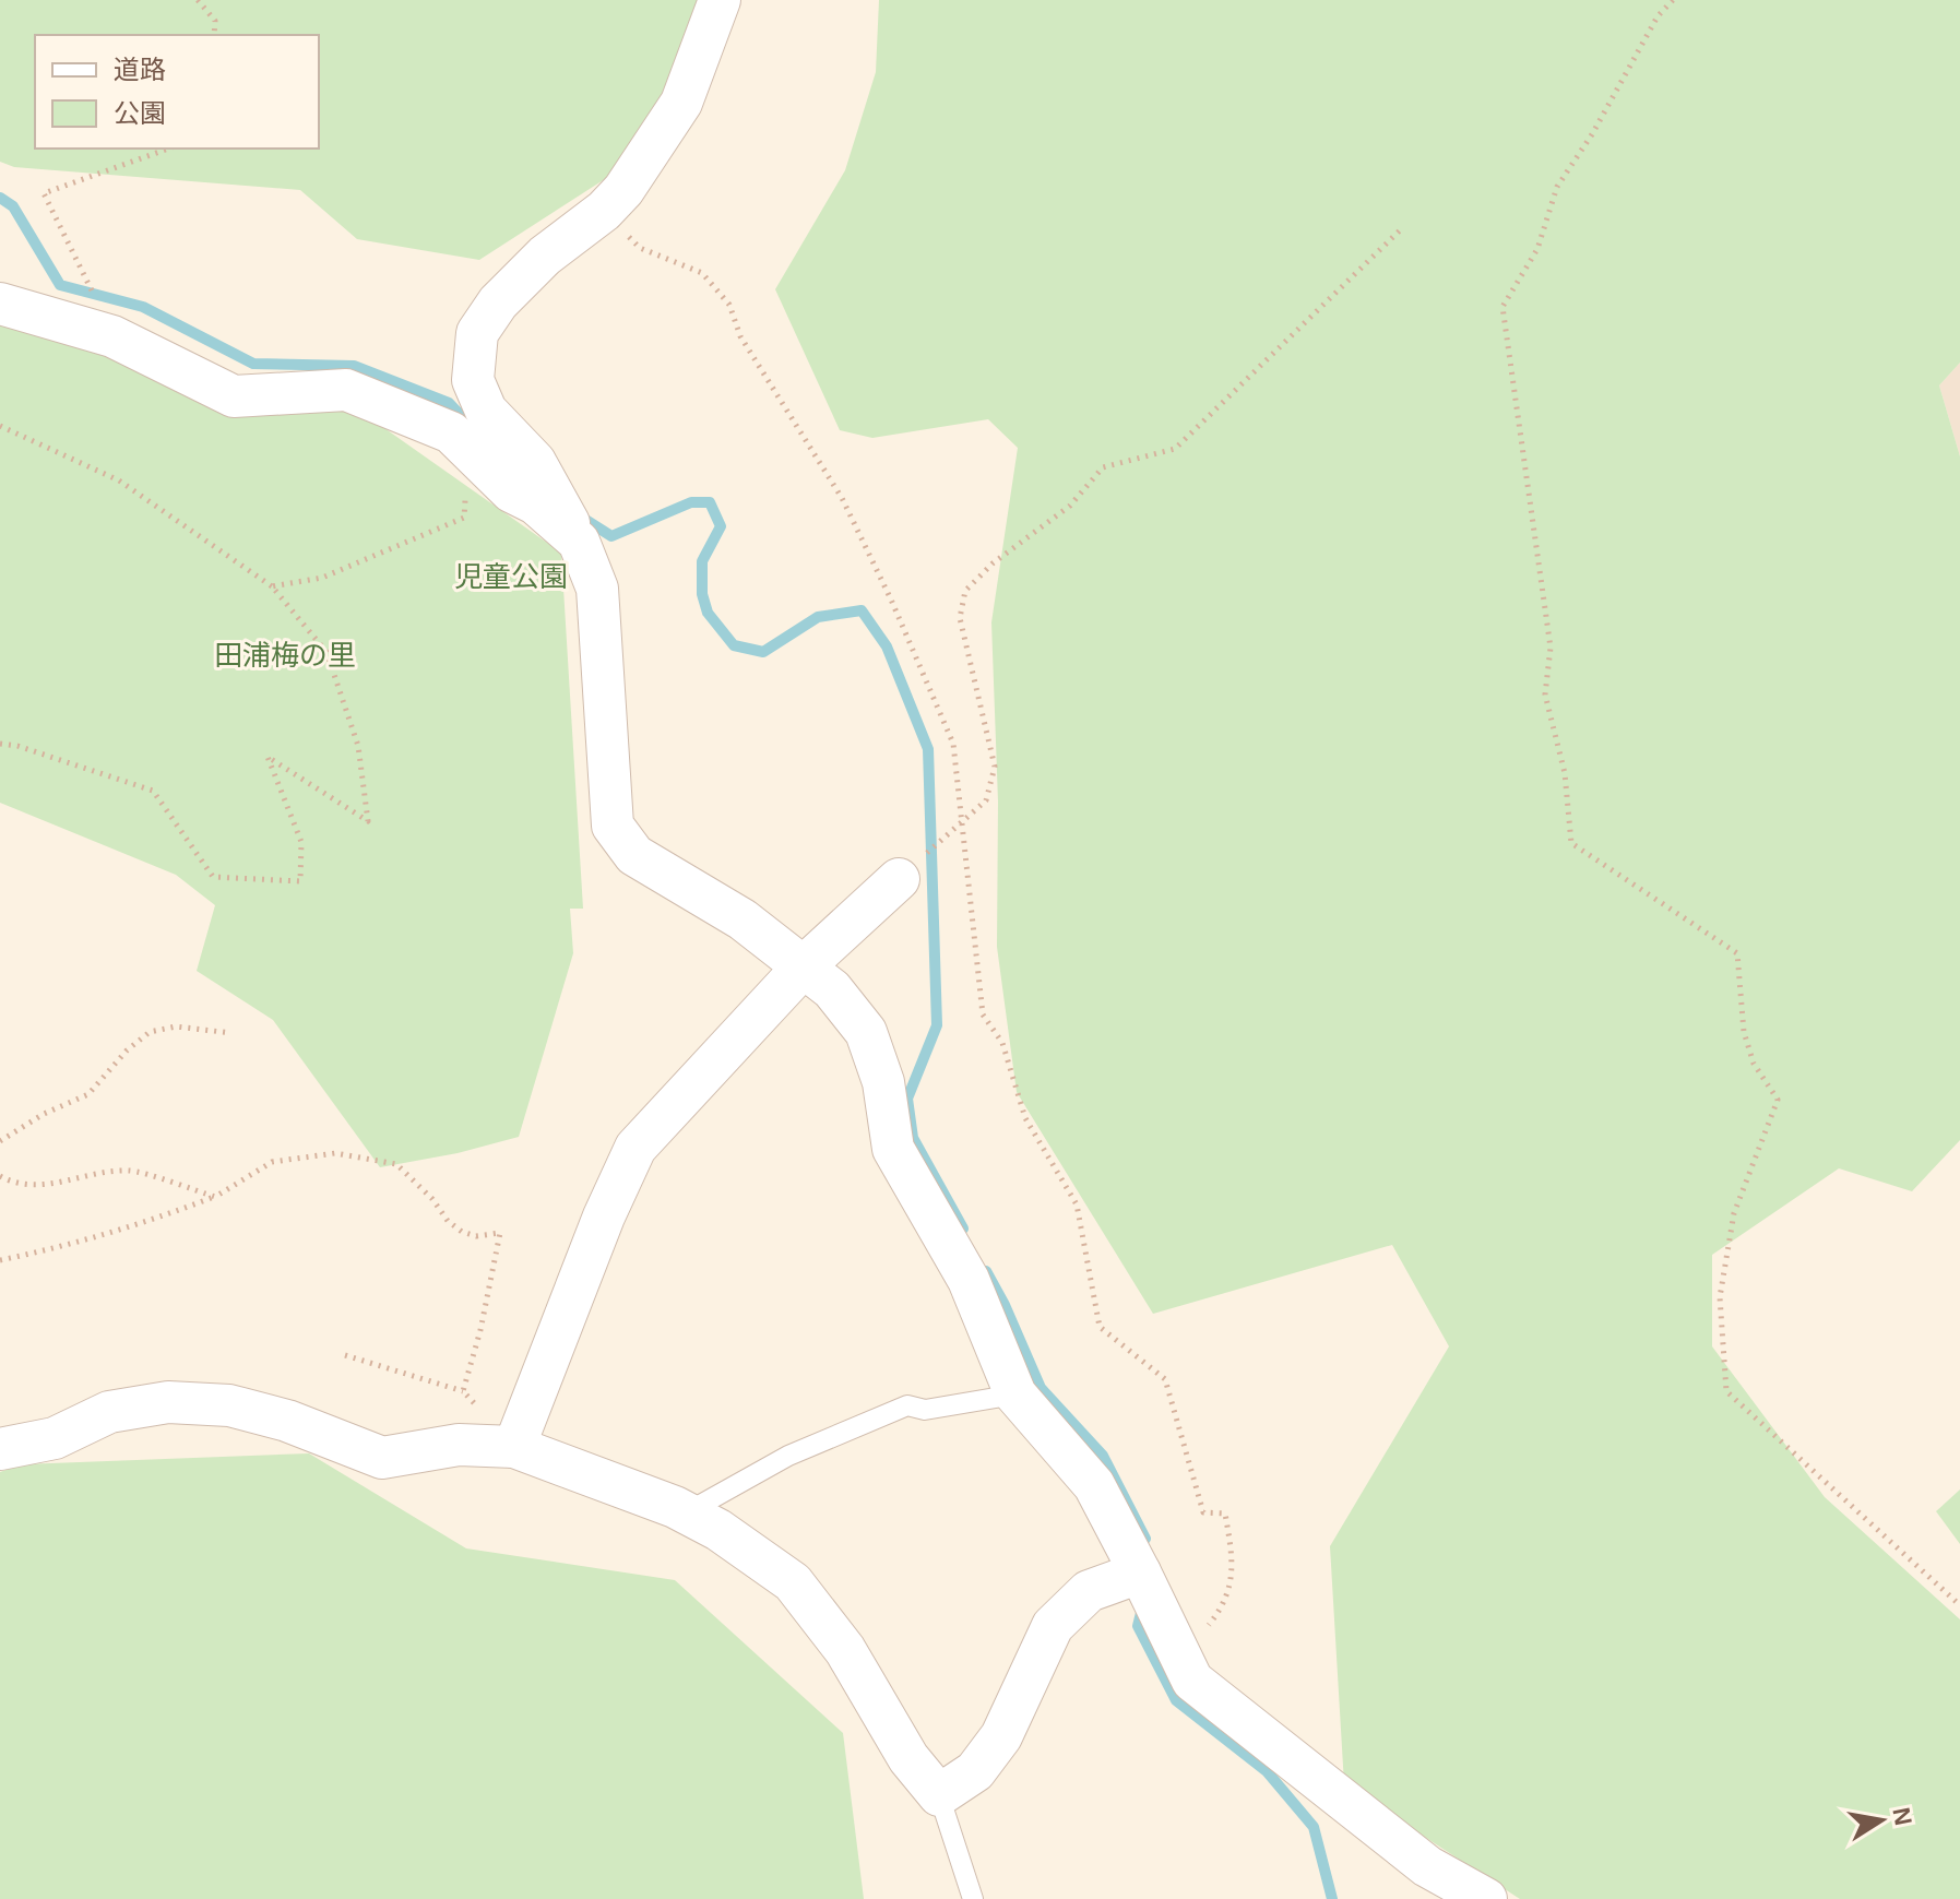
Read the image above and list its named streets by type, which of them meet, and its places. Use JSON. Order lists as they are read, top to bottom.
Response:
{
  "parks": ["児童公園", "田浦梅の里"],
  "legend": ["道路", "公園"],
  "north": "right"
}
